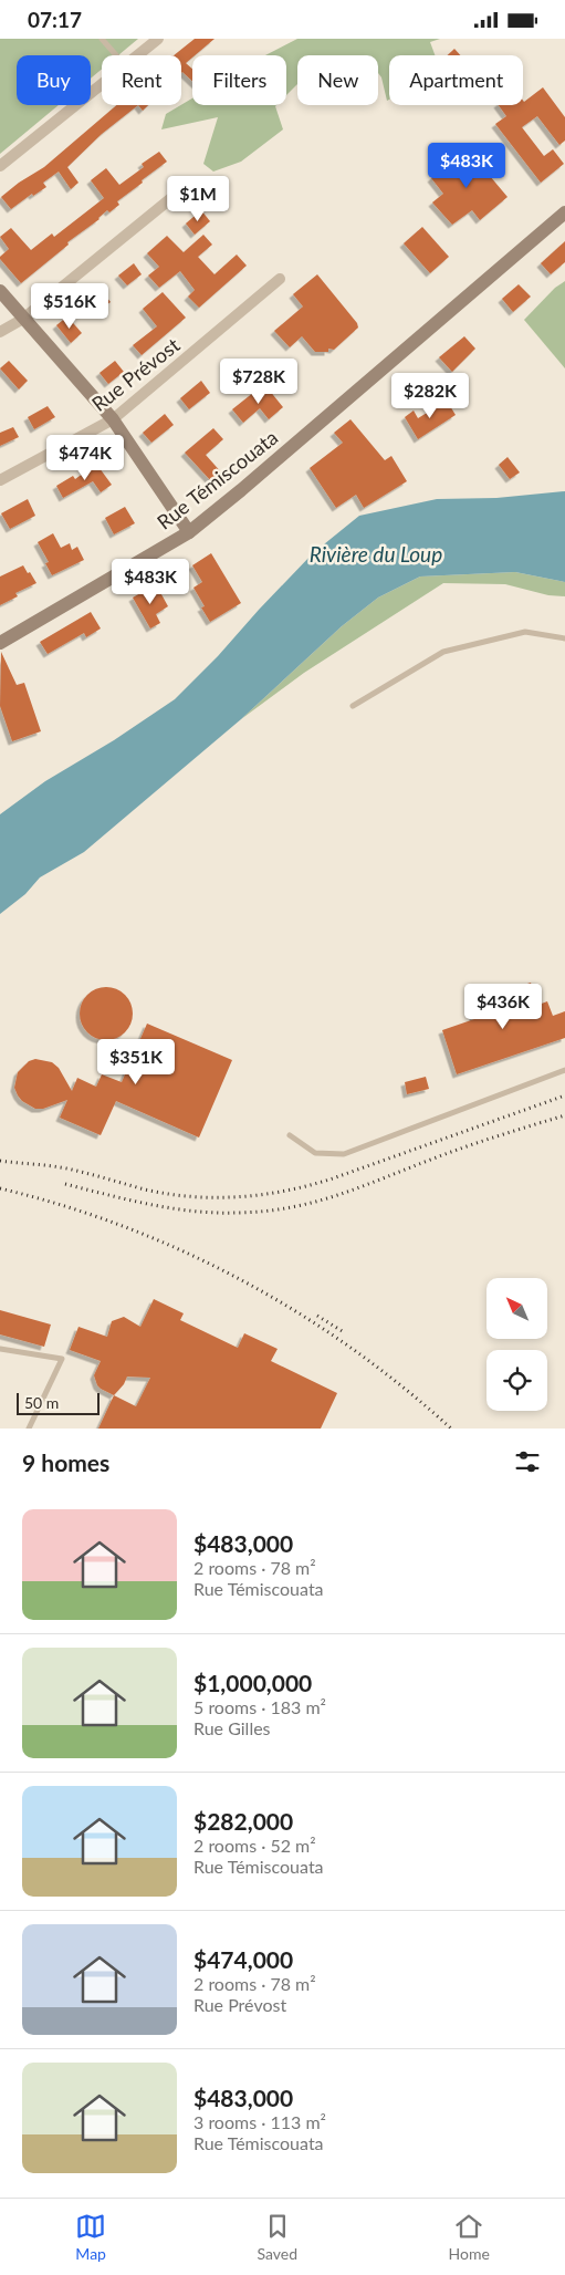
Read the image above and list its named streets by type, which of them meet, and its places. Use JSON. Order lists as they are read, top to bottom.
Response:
{
  "streets": {
    "main road": ["Rue Témiscouata"],
    "street": ["Rue Prévost"]
  },
  "water": ["Rivière du Loup"],
  "scale_bar": "50 m",
  "north": "top left",
  "page": {
    "status": "07:17",
    "chip": [
      "Buy",
      "Rent",
      "Filters",
      "New",
      "Apartment"
    ],
    "price": [
      "$483K",
      "$1M",
      "$516K",
      "$728K",
      "$282K",
      "$474K",
      "$483K",
      "$436K",
      "$351K"
    ],
    "scale": "50 m",
    "heading": "9 homes",
    "list": [
      {
        "name": "$483,000",
        "note": "2 rooms · 78 m² · Rue Témiscouata"
      },
      {
        "name": "$1,000,000",
        "note": "5 rooms · 183 m² · Rue Gilles"
      },
      {
        "name": "$282,000",
        "note": "2 rooms · 52 m² · Rue Témiscouata"
      },
      {
        "name": "$474,000",
        "note": "2 rooms · 78 m² · Rue Prévost"
      },
      {
        "name": "$483,000",
        "note": "3 rooms · 113 m² · Rue Témiscouata"
      }
    ],
    "tabs": ["Map", "Saved", "Home"]
  }
}
